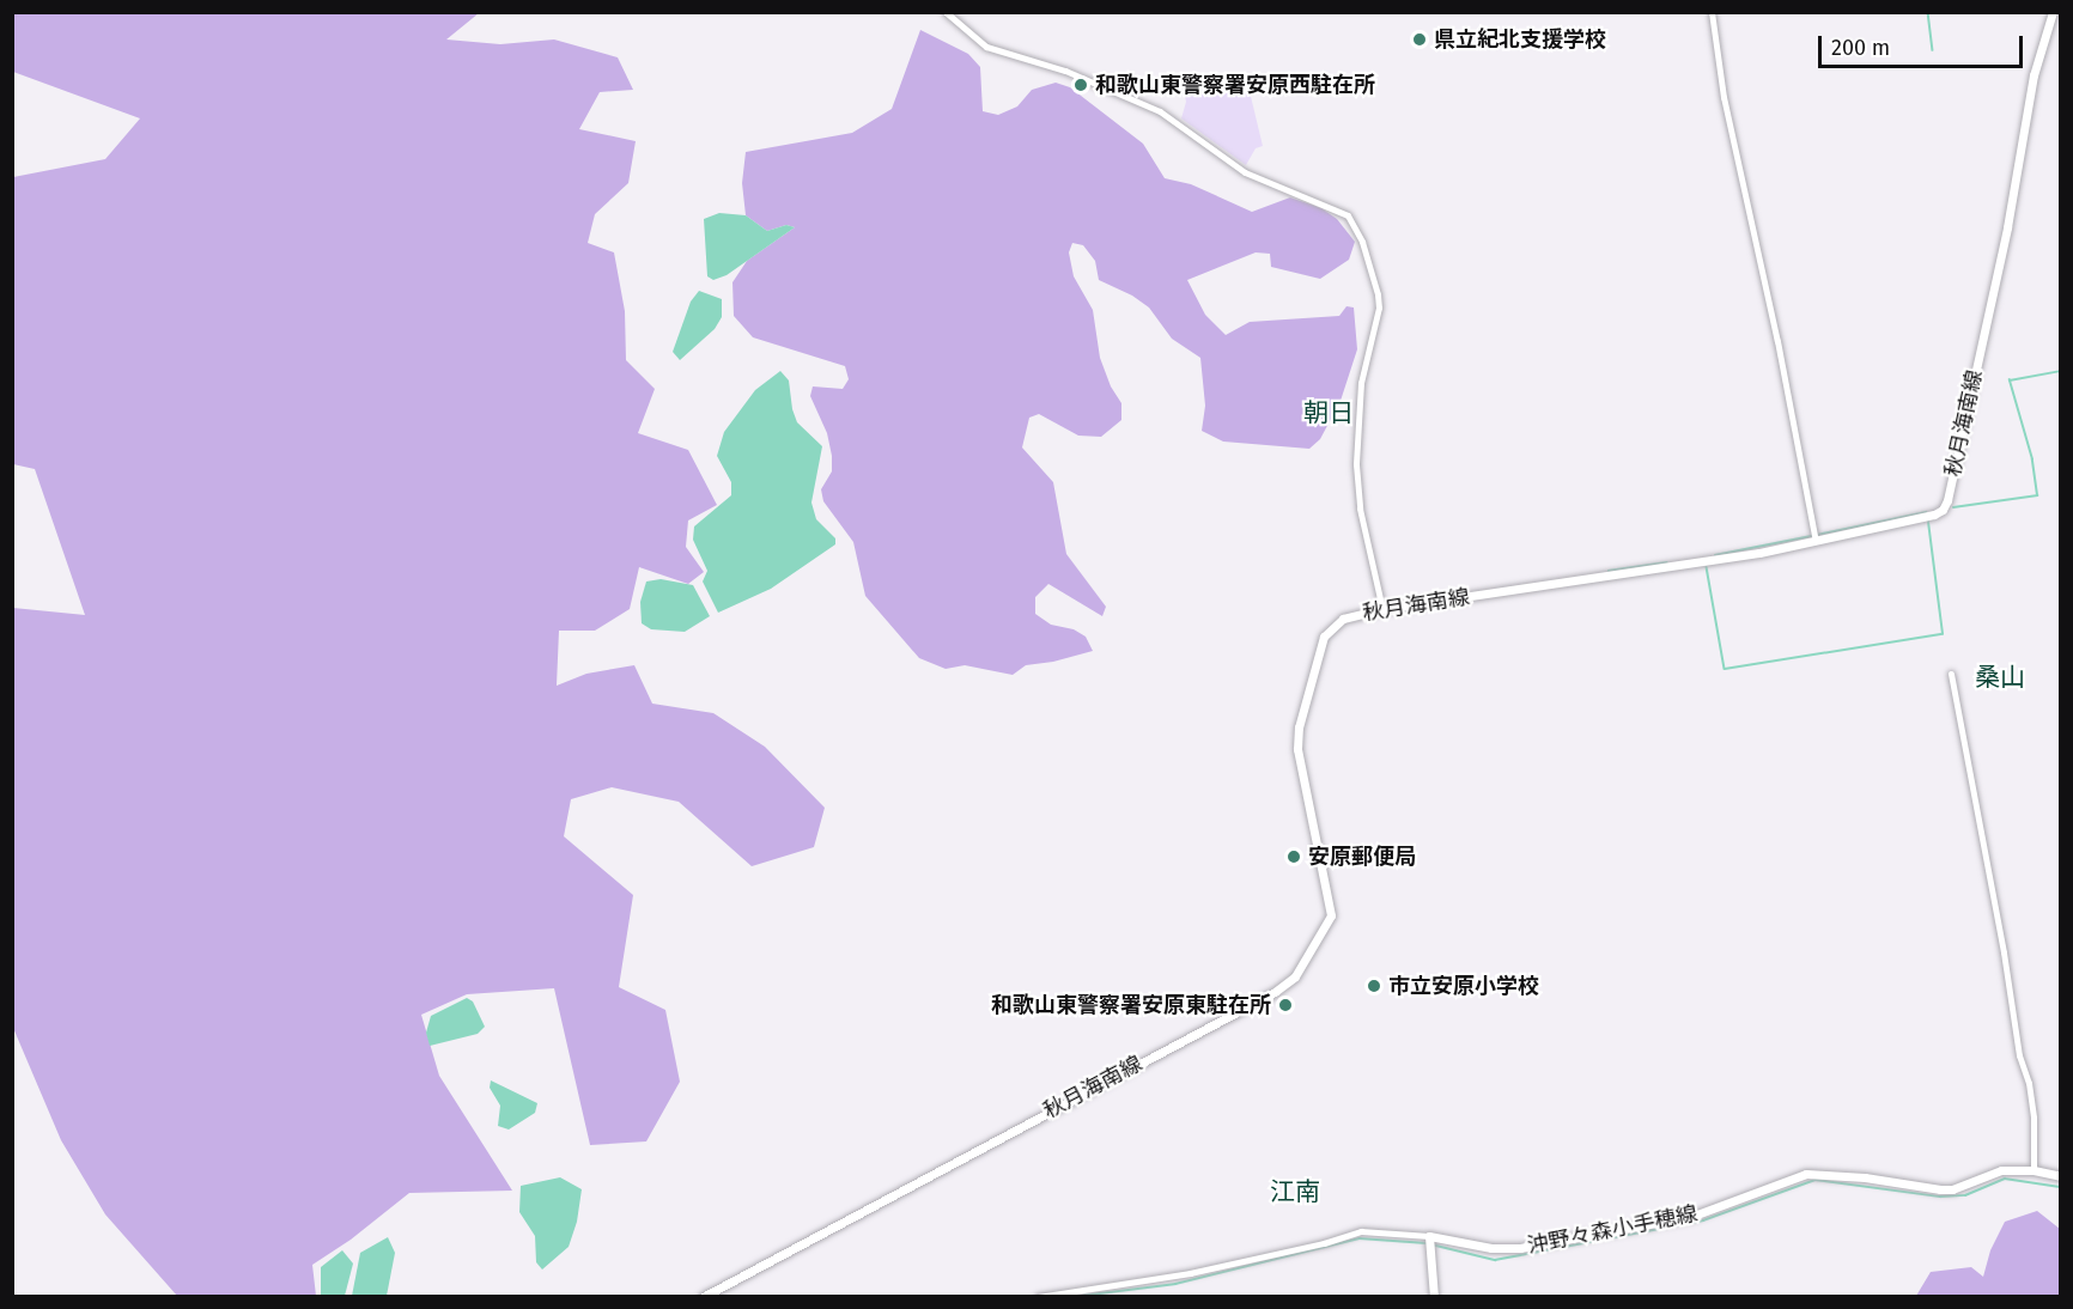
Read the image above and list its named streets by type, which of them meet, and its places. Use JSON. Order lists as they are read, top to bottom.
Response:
{
  "streets": {
    "main road": ["秋月海南線", "沖野々森小手穂線"]
  },
  "districts": ["朝日", "桑山", "江南"],
  "places": [
    "県立紀北支援学校",
    "和歌山東警察署安原西駐在所",
    "安原郵便局",
    "市立安原小学校",
    "和歌山東警察署安原東駐在所"
  ],
  "scale_bar": "200 m"
}
